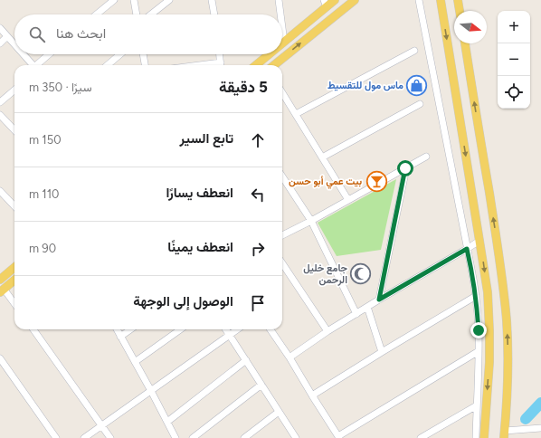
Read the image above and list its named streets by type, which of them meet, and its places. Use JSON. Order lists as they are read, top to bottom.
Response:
{
  "places": {
    "shop": ["ماس مول للتقسيط"],
    "bar": ["بيت عمي أبو حسن"],
    "mosque": ["جامع خليل الرحمن"]
  },
  "north": "right",
  "page": {
    "map_buttons": ["+", "−"],
    "search": "ابحث هنا",
    "heading": ["5 دقيقة", "سيرًا · 350 m"],
    "list": [
      ["تابع السير", "150 m"],
      ["انعطف يسارًا", "110 m"],
      ["انعطف يمينًا", "90 m"],
      "الوصول إلى الوجهة"
    ]
  }
}
